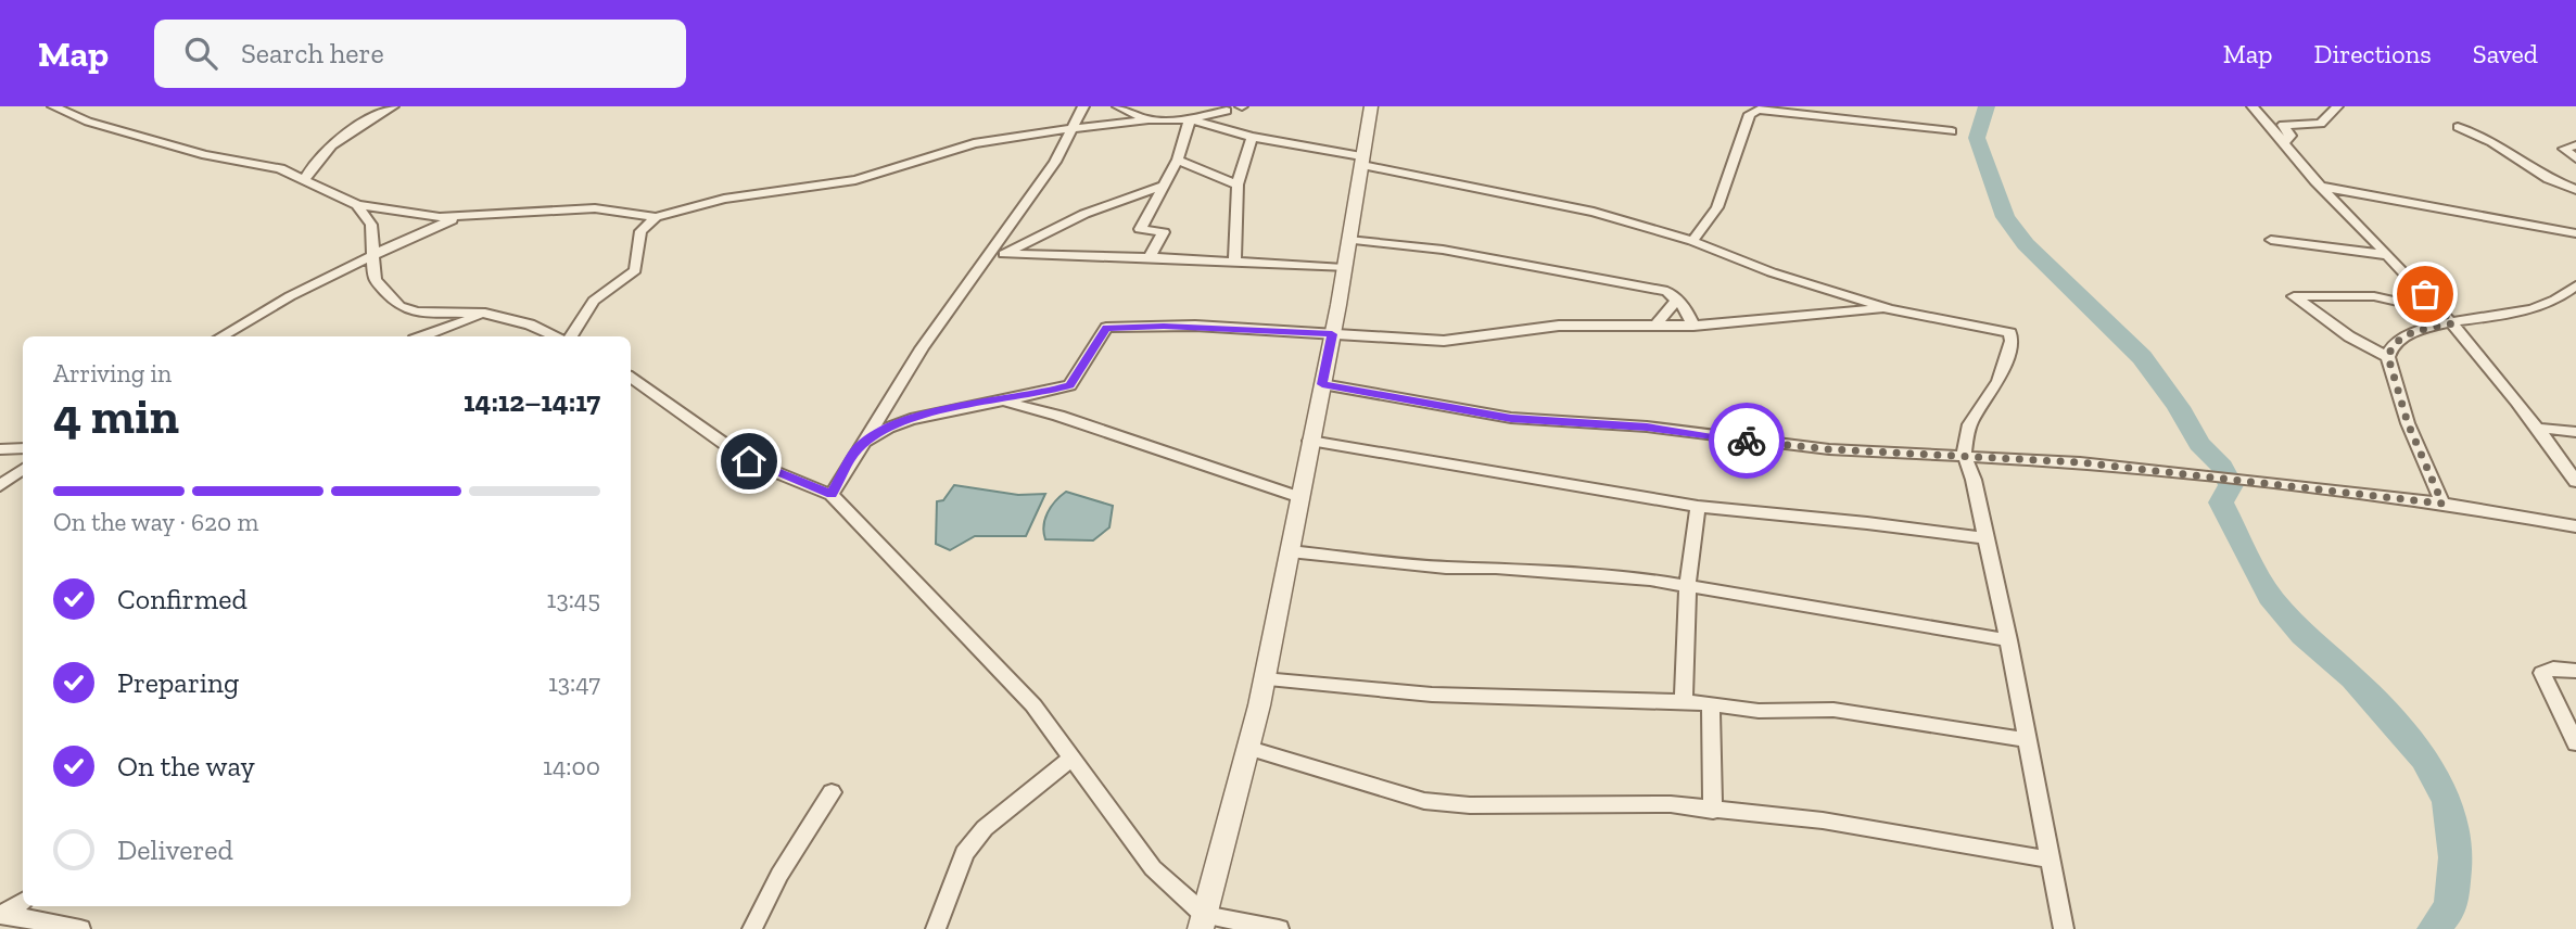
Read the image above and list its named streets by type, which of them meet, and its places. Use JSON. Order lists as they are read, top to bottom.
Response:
{
  "page": {
    "header": "Map",
    "search": "Search here",
    "nav": ["Map", "Directions", "Saved"],
    "heading": ["4 min", "Arriving in", "14:12–14:17"],
    "bar": "On the way · 620 m",
    "list": [
      ["Confirmed", "13:45"],
      ["Preparing", "13:47"],
      ["On the way", "14:00"],
      "Delivered"
    ]
  }
}
